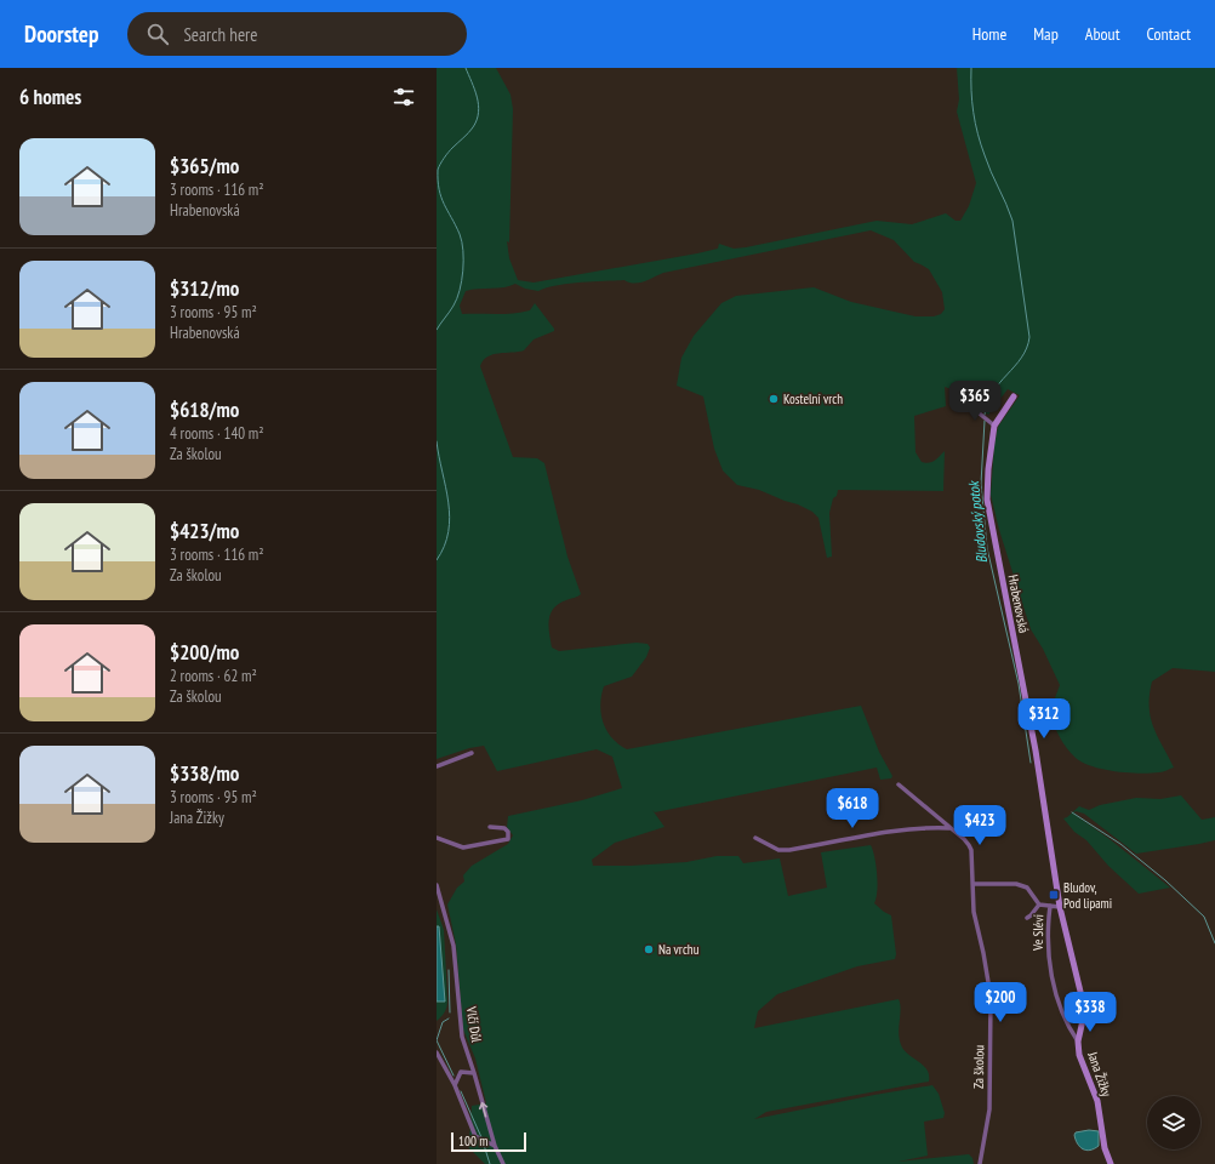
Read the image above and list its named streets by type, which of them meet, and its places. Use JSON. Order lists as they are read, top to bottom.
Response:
{
  "streets": {
    "street": [
      "Hrabenovská",
      "Ve Slévi",
      "Vlčí Důl",
      "Za školou",
      "Jana Žižky"
    ]
  },
  "crossings": [
    ["Hrabenovská", "Jana Žižky"],
    ["Ve Slévi", "Jana Žižky"]
  ],
  "water": ["Bludovský potok"],
  "places": {
    "other": ["Kostelní vrch", "Na vrchu"],
    "transit": ["Bludov, Pod lipami"]
  },
  "scale_bar": "100 m",
  "page": {
    "header": "Doorstep",
    "search": "Search here",
    "nav": [
      "Home",
      "Map",
      "About",
      "Contact"
    ],
    "heading": "6 homes",
    "list": [
      {
        "name": "$365/mo",
        "note": "3 rooms · 116 m² · Hrabenovská"
      },
      {
        "name": "$312/mo",
        "note": "3 rooms · 95 m² · Hrabenovská"
      },
      {
        "name": "$618/mo",
        "note": "4 rooms · 140 m² · Za školou"
      },
      {
        "name": "$423/mo",
        "note": "3 rooms · 116 m² · Za školou"
      },
      {
        "name": "$200/mo",
        "note": "2 rooms · 62 m² · Za školou"
      },
      {
        "name": "$338/mo",
        "note": "3 rooms · 95 m² · Jana Žižky"
      }
    ],
    "price": [
      "$365",
      "$312",
      "$618",
      "$423",
      "$200",
      "$338"
    ],
    "scale": "100 m"
  }
}
